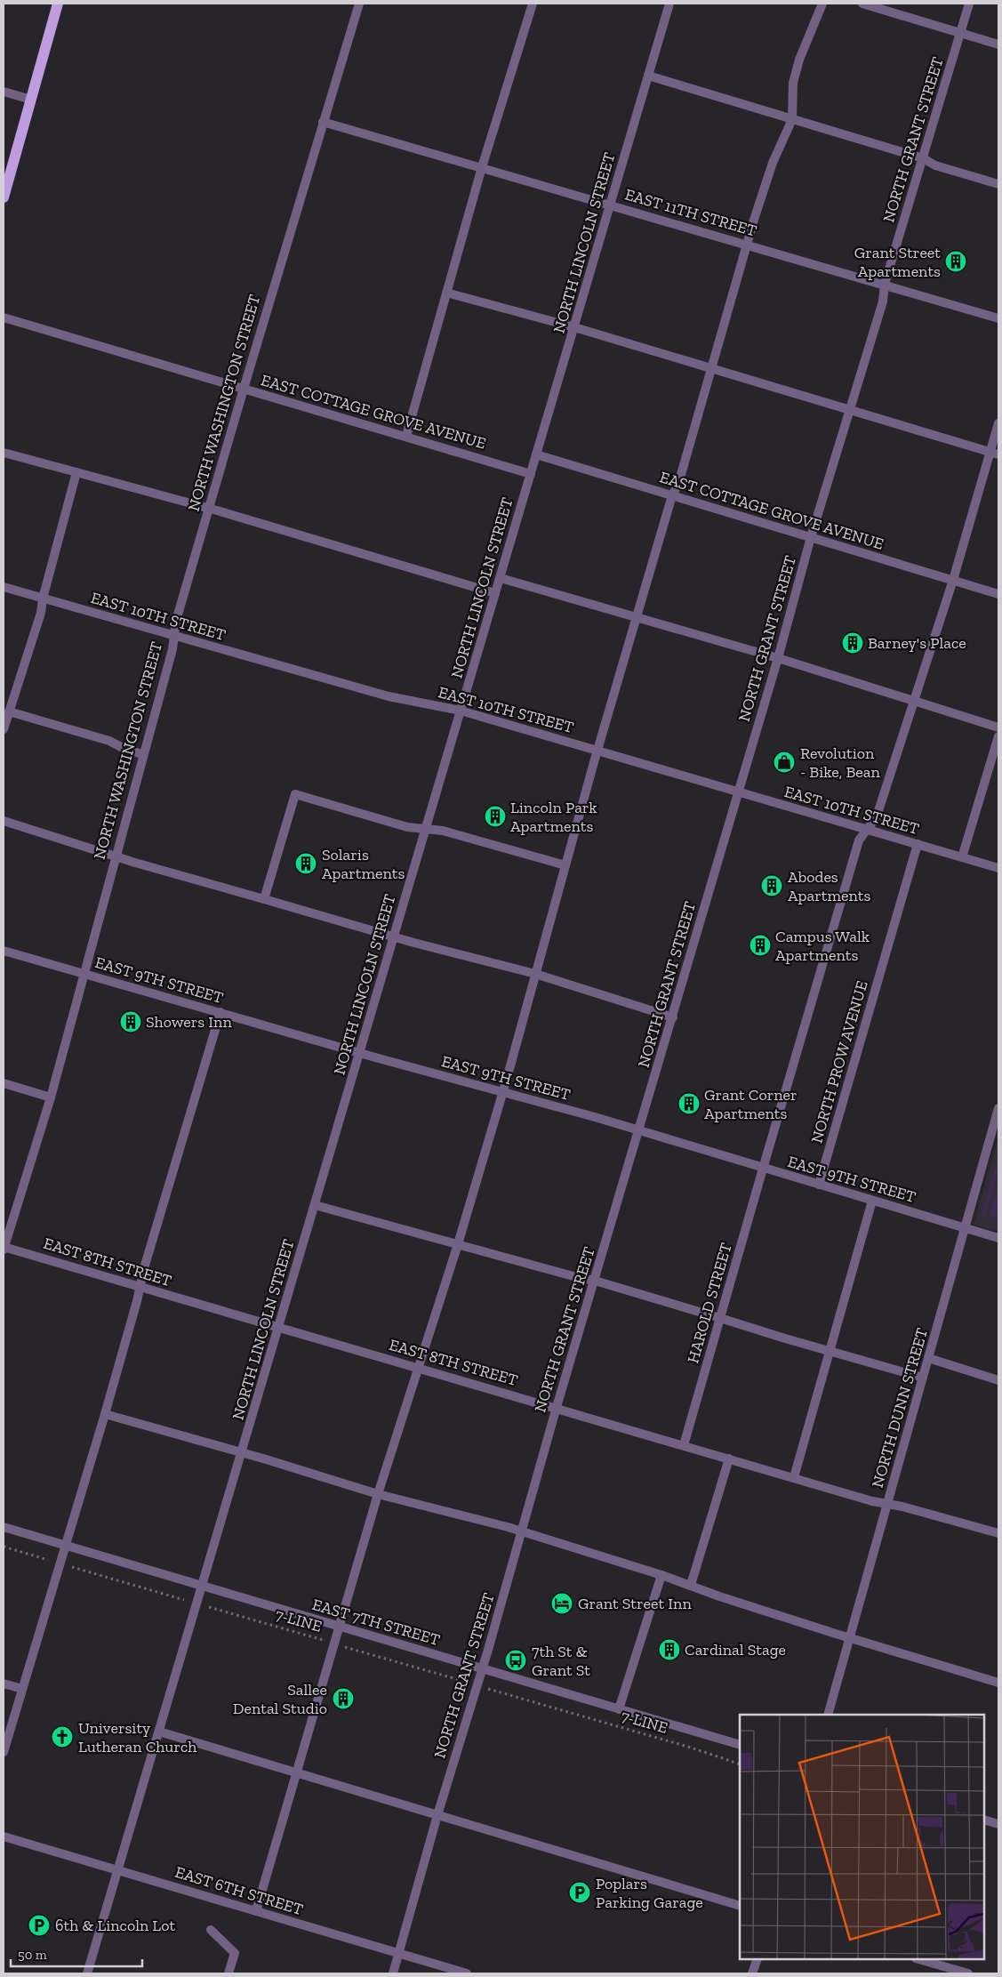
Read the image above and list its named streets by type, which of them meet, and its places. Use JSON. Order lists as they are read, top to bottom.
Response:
{
  "streets": {
    "street": [
      "NORTH GRANT STREET",
      "EAST 11TH STREET",
      "NORTH LINCOLN STREET",
      "NORTH WASHINGTON STREET",
      "EAST COTTAGE GROVE AVENUE",
      "EAST 10TH STREET",
      "EAST 9TH STREET",
      "NORTH PROW AVENUE",
      "EAST 8TH STREET",
      "HAROLD STREET",
      "NORTH DUNN STREET",
      "EAST 7TH STREET",
      "EAST 6TH STREET"
    ],
    "path": ["7-LINE"]
  },
  "crossings": [
    ["NORTH GRANT STREET", "EAST 11TH STREET"],
    ["NORTH GRANT STREET", "EAST COTTAGE GROVE AVENUE"],
    ["NORTH GRANT STREET", "EAST 10TH STREET"],
    ["NORTH GRANT STREET", "EAST 9TH STREET"],
    ["NORTH GRANT STREET", "EAST 8TH STREET"],
    ["NORTH GRANT STREET", "7-LINE"],
    ["NORTH GRANT STREET", "EAST 7TH STREET"],
    ["NORTH GRANT STREET", "EAST 6TH STREET"],
    ["EAST 11TH STREET", "NORTH LINCOLN STREET"],
    ["EAST 11TH STREET", "NORTH WASHINGTON STREET"],
    ["NORTH LINCOLN STREET", "EAST COTTAGE GROVE AVENUE"],
    ["NORTH LINCOLN STREET", "EAST 10TH STREET"],
    ["NORTH LINCOLN STREET", "EAST 9TH STREET"],
    ["NORTH LINCOLN STREET", "EAST 8TH STREET"],
    ["NORTH LINCOLN STREET", "7-LINE"],
    ["NORTH LINCOLN STREET", "EAST 7TH STREET"],
    ["NORTH LINCOLN STREET", "EAST 6TH STREET"],
    ["NORTH WASHINGTON STREET", "EAST COTTAGE GROVE AVENUE"],
    ["NORTH WASHINGTON STREET", "EAST 10TH STREET"],
    ["NORTH WASHINGTON STREET", "EAST 9TH STREET"],
    ["NORTH WASHINGTON STREET", "EAST 8TH STREET"],
    ["EAST COTTAGE GROVE AVENUE", "HAROLD STREET"],
    ["EAST 10TH STREET", "NORTH PROW AVENUE"],
    ["EAST 10TH STREET", "HAROLD STREET"],
    ["EAST 9TH STREET", "NORTH PROW AVENUE"],
    ["EAST 9TH STREET", "HAROLD STREET"],
    ["EAST 9TH STREET", "NORTH DUNN STREET"],
    ["EAST 8TH STREET", "HAROLD STREET"],
    ["EAST 8TH STREET", "NORTH DUNN STREET"]
  ],
  "places": {
    "building": [
      "Grant Street Apartments",
      "Barney's Place",
      "Lincoln Park Apartments",
      "Solaris Apartments",
      "Abodes Apartments",
      "Campus Walk Apartments",
      "Showers Inn",
      "Grant Corner Apartments",
      "Cardinal Stage",
      "Sallee Dental Studio"
    ],
    "shop": ["Revolution - Bike, Bean"],
    "hotel": ["Grant Street Inn"],
    "bus stop": ["7th St & Grant St"],
    "church": ["University Lutheran Church"],
    "parking": ["Poplars Parking Garage", "6th & Lincoln Lot"]
  },
  "scale_bar": "50 m"
}
